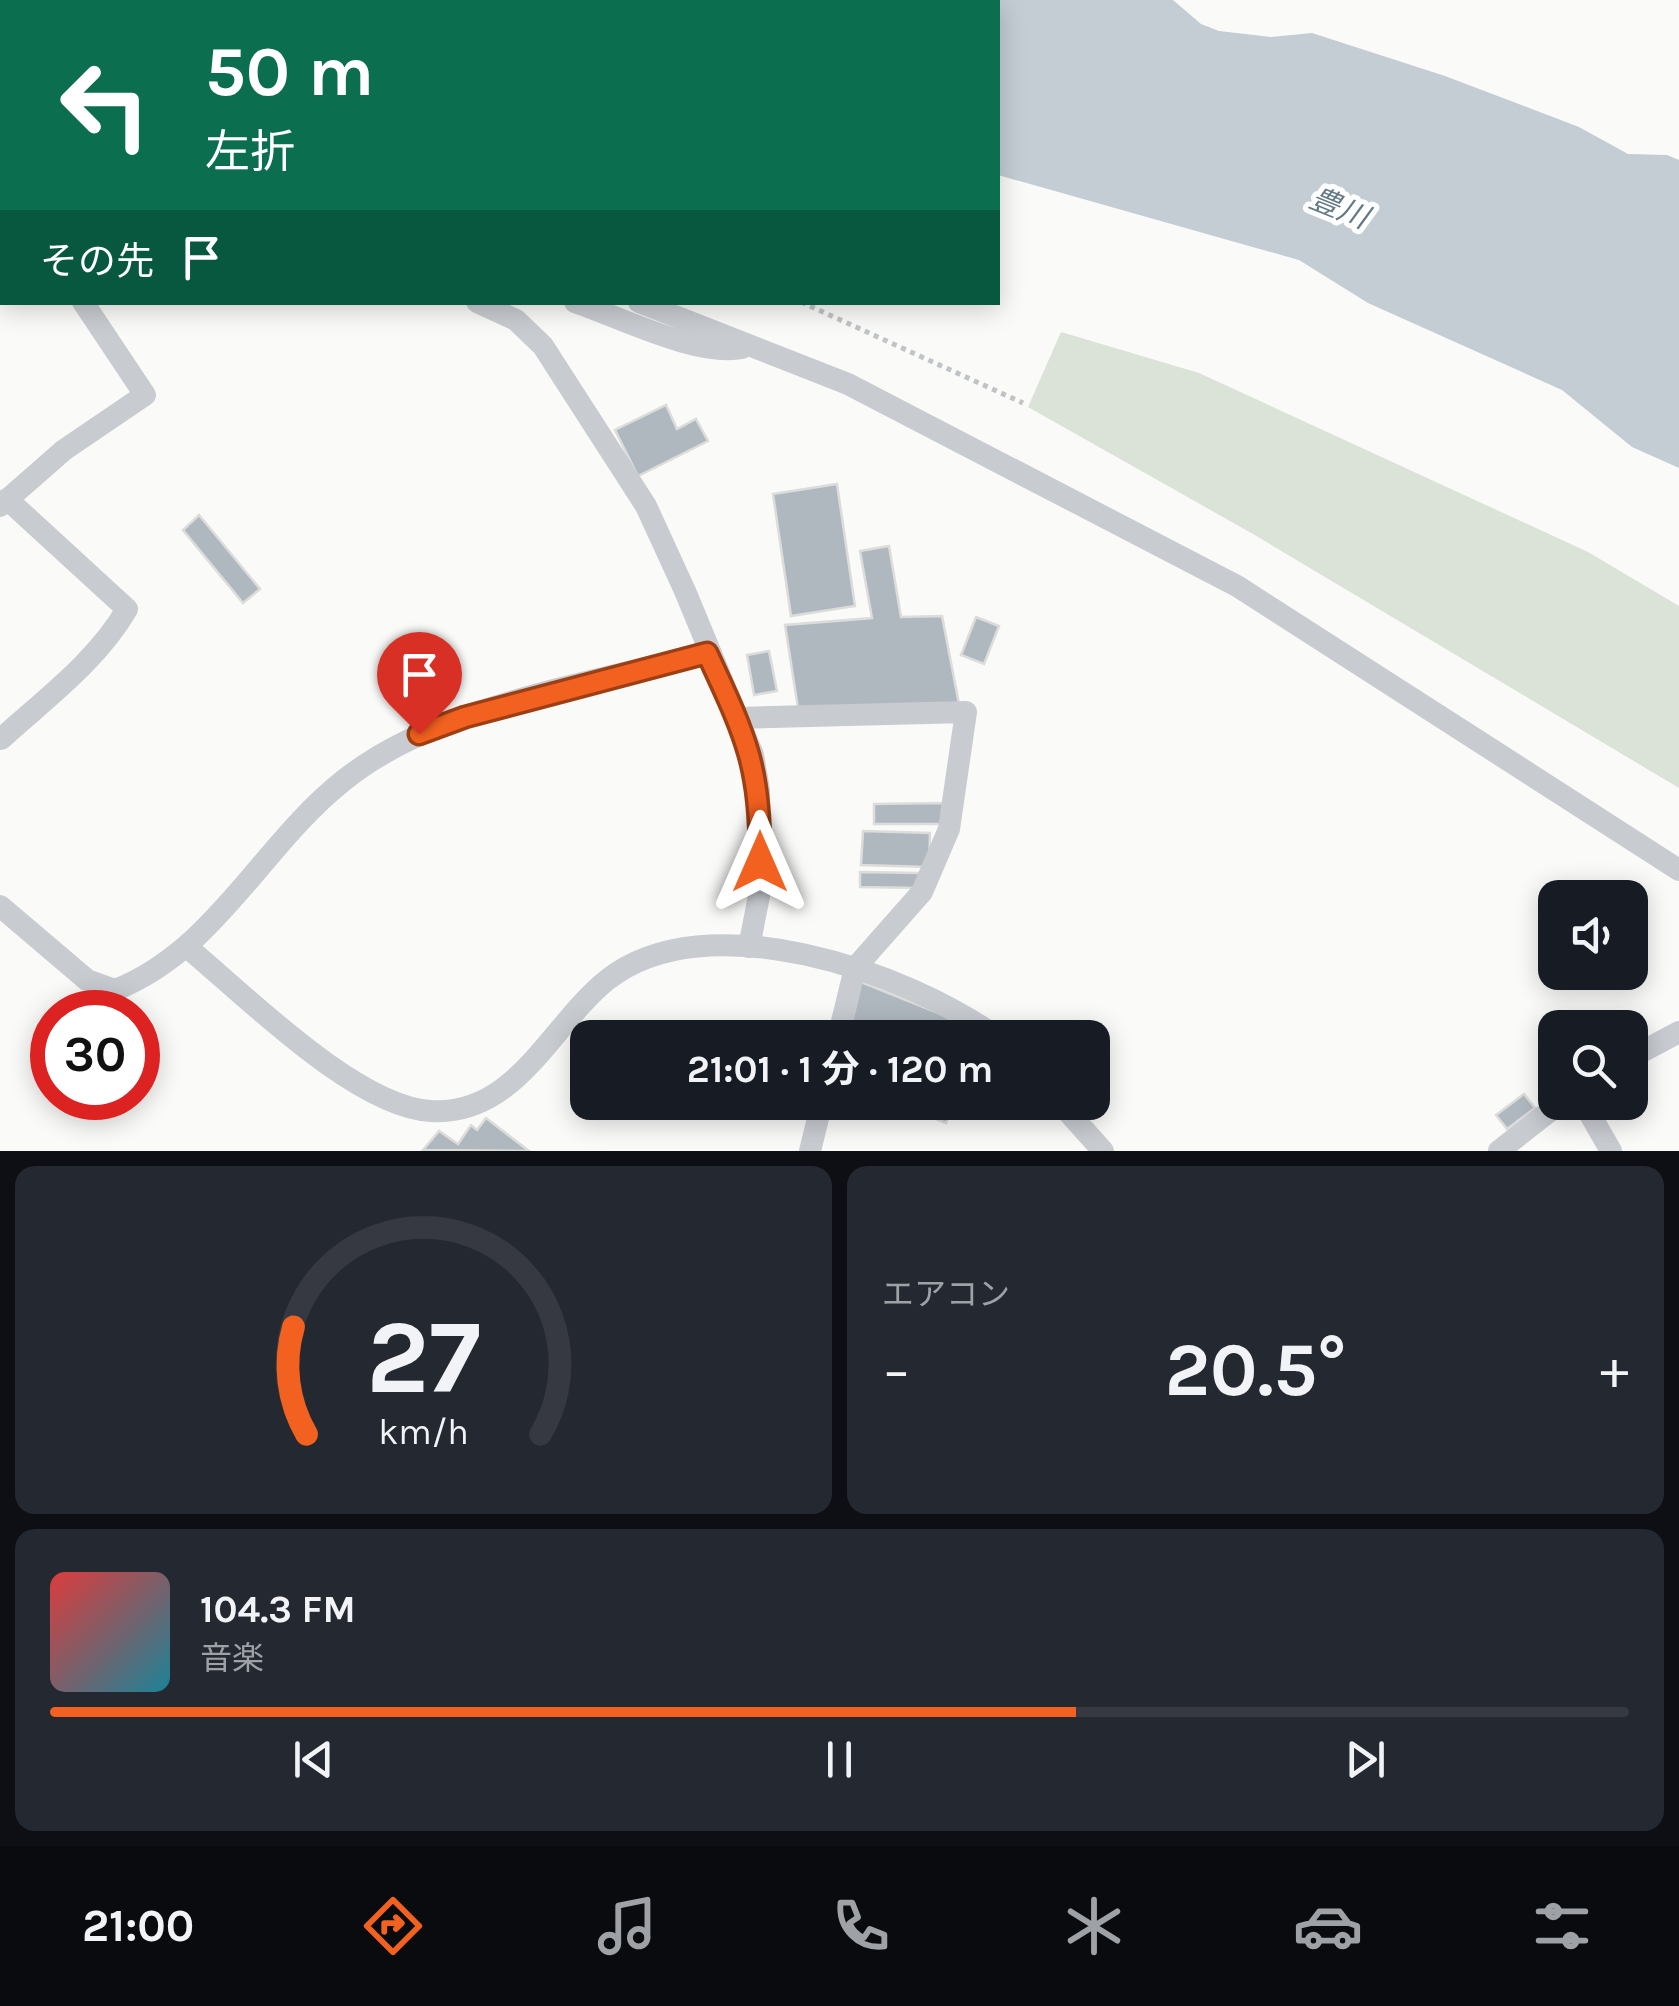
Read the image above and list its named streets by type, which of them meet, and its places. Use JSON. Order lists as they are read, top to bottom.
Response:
{
  "water": ["豊川"],
  "page": {
    "turn": ["50 m", "左折"],
    "then": "その先",
    "limit": "30",
    "trip": "21:01 · 1 分 · 120 m",
    "tile": "エアコン",
    "heat": ["−", "20.5°", "+"],
    "song": ["104.3 FM", "音楽"],
    "tabs": "21:00",
    "gauge": ["27", "km/h"]
  }
}
